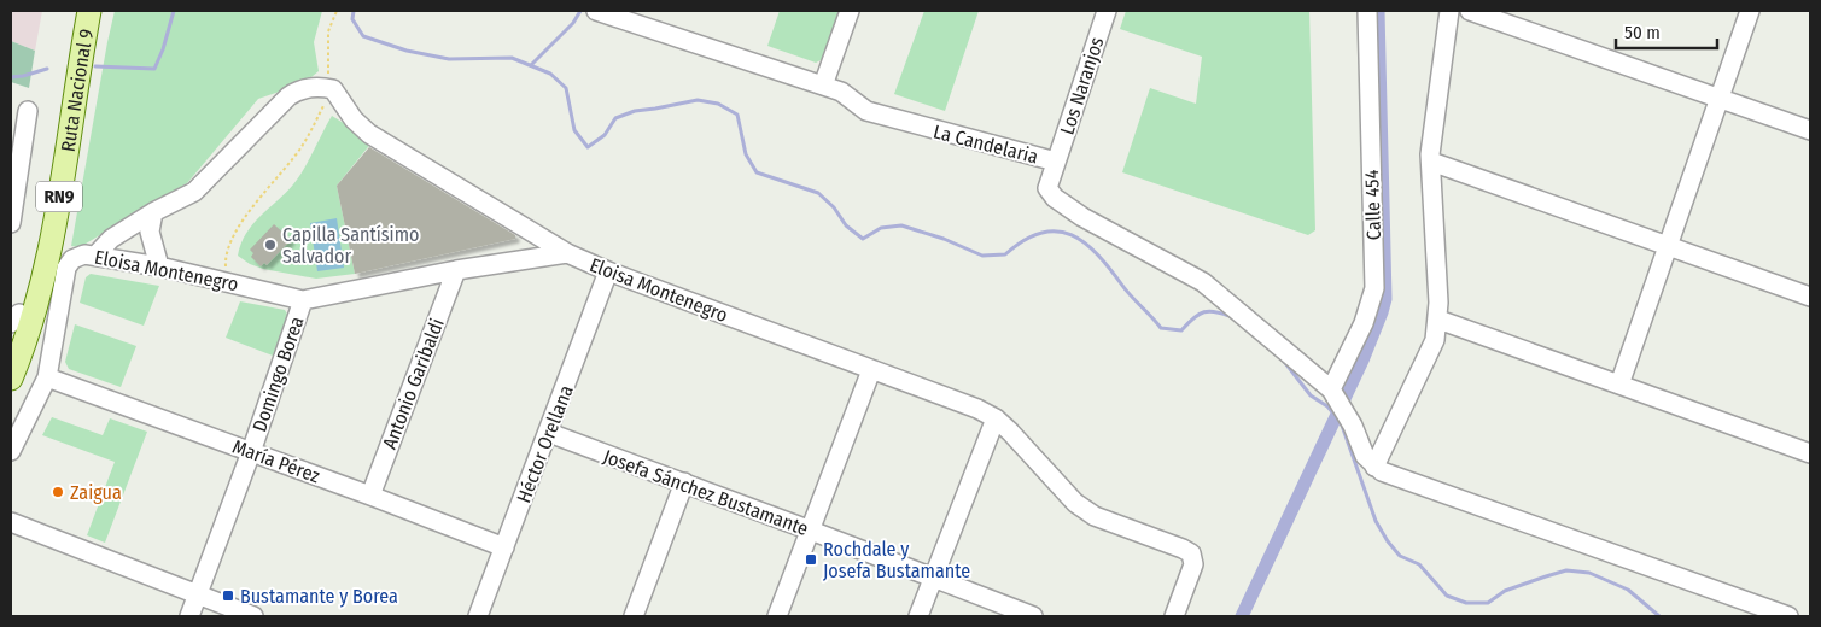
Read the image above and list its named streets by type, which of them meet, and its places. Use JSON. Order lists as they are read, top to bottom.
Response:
{
  "streets": {
    "main road": ["Ruta Nacional 9", "RN9"],
    "street": [
      "Los Naranjos",
      "La Candelaria",
      "Calle 454",
      "Eloisa Montenegro",
      "Domingo Borea",
      "Antonio Garibaldi",
      "Héctor Orellana",
      "María Pérez",
      "Josefa Sánchez Bustamante"
    ]
  },
  "crossings": [
    ["Los Naranjos", "La Candelaria"],
    ["La Candelaria", "Calle 454"],
    ["Eloisa Montenegro", "Domingo Borea"],
    ["Eloisa Montenegro", "Antonio Garibaldi"],
    ["Eloisa Montenegro", "Héctor Orellana"],
    ["Eloisa Montenegro", "María Pérez"],
    ["Domingo Borea", "María Pérez"],
    ["Antonio Garibaldi", "María Pérez"],
    ["Héctor Orellana", "María Pérez"],
    ["Héctor Orellana", "Josefa Sánchez Bustamante"]
  ],
  "places": {
    "other": ["Capilla Santísimo Salvador", "Zaigua"],
    "transit": ["Rochdale y Josefa Bustamante", "Bustamante y Borea"]
  },
  "scale_bar": "50 m"
}
